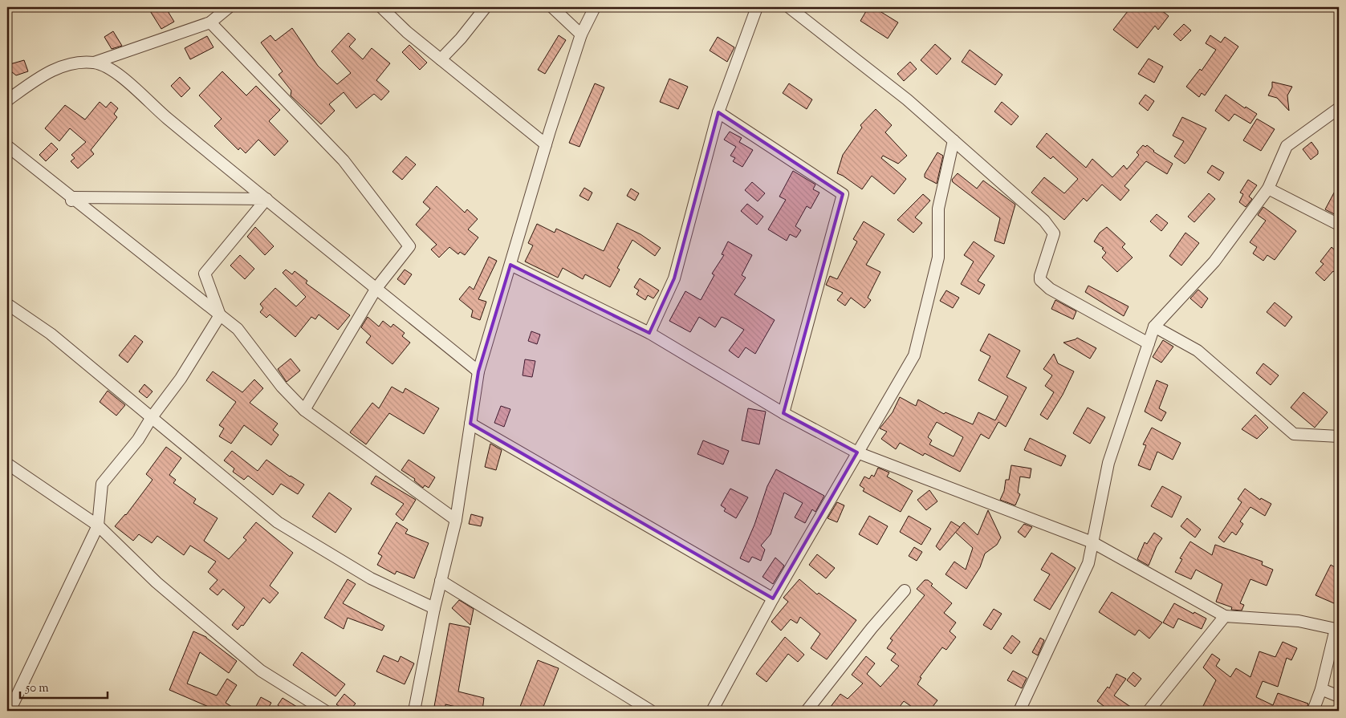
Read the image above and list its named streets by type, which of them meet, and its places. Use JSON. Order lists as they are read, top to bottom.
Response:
{
  "scale_bar": "50 m"
}
